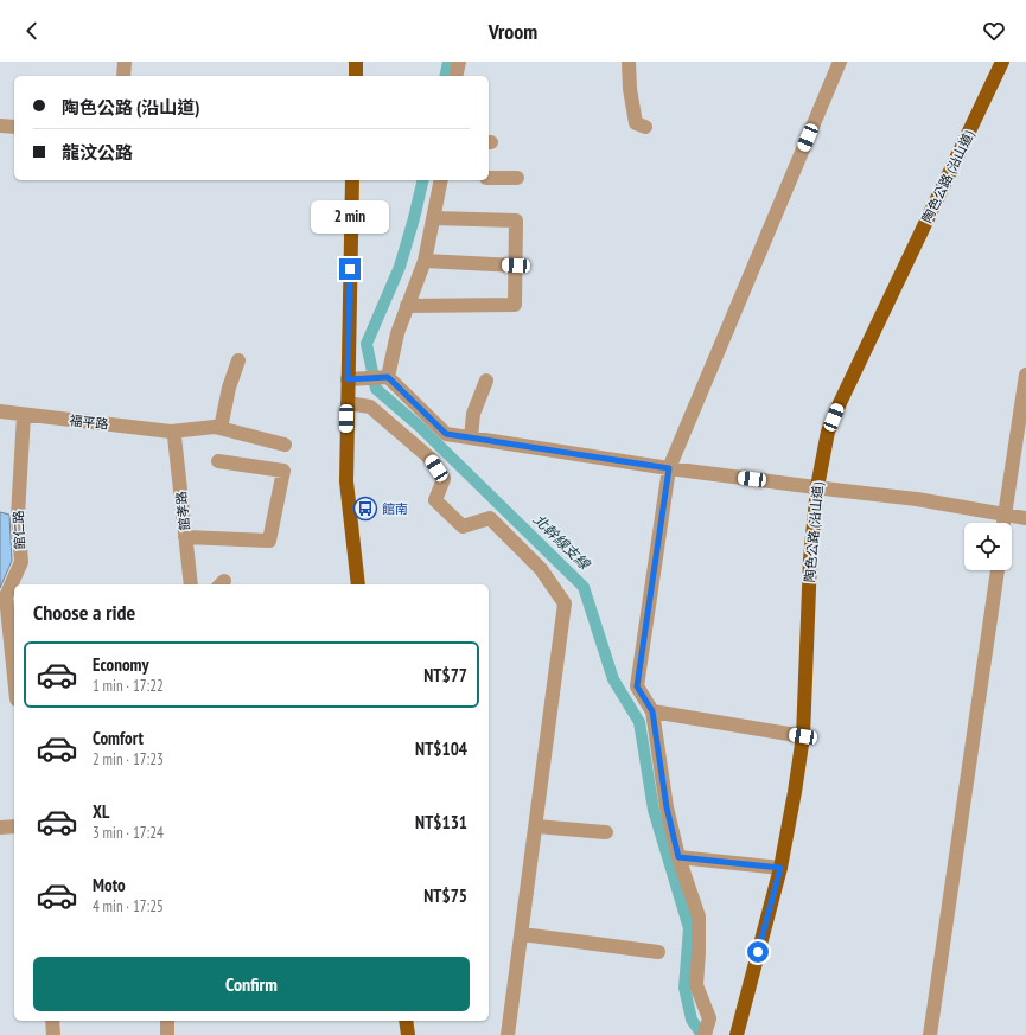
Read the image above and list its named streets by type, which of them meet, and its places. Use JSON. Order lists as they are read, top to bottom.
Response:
{
  "streets": {
    "main road": ["陶色公路 (沿山道)"],
    "street": ["福平路", "館孝路", "館仁路"]
  },
  "crossings": [
    ["福平路", "館孝路"],
    ["福平路", "館仁路"]
  ],
  "water": ["北幹線支線"],
  "places": {
    "bus stop": ["館南"]
  },
  "page": {
    "header": "Vroom",
    "banner": ["陶色公路 (沿山道)", "龍汶公路"],
    "bubble": "2 min",
    "heading": "Choose a ride",
    "list": [
      {
        "name": "Economy",
        "note": "1 min · 17:22",
        "value": "NT$77"
      },
      {
        "name": "Comfort",
        "note": "2 min · 17:23",
        "value": "NT$104"
      },
      {
        "name": "XL",
        "note": "3 min · 17:24",
        "value": "NT$131"
      },
      {
        "name": "Moto",
        "note": "4 min · 17:25",
        "value": "NT$75"
      }
    ],
    "buttons": "Confirm"
  }
}
